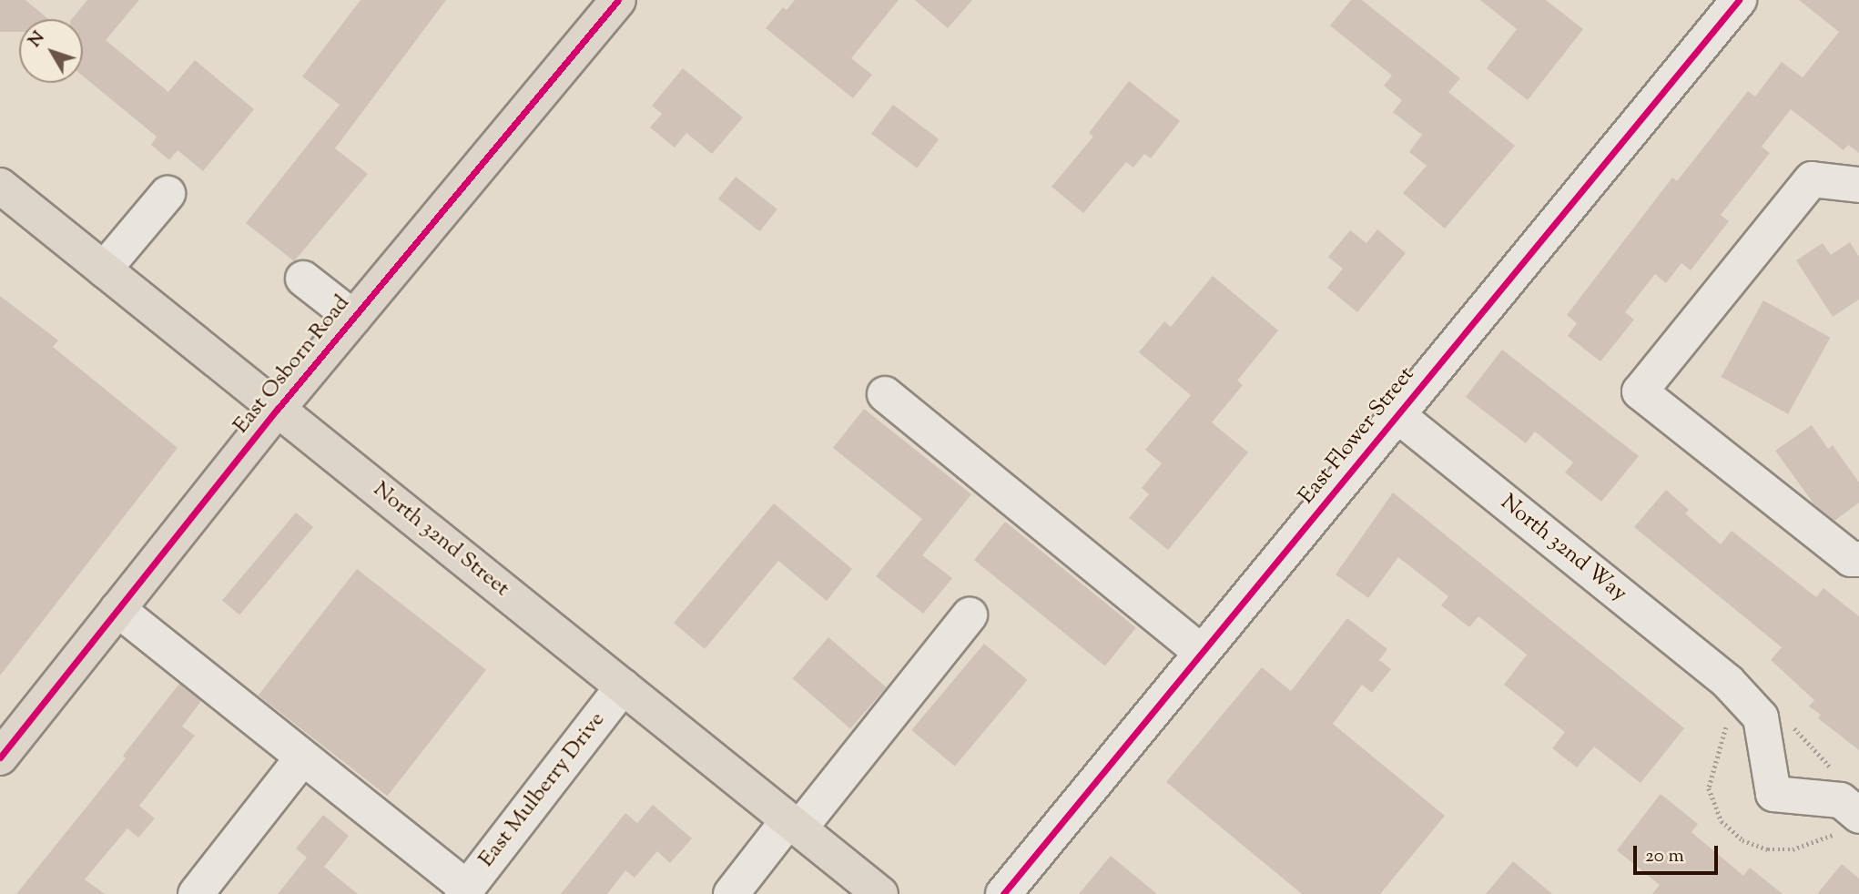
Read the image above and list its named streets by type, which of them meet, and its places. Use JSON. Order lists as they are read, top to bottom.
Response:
{
  "streets": {
    "main road": ["East Osborn Road", "North 32nd Street"],
    "street": ["East Flower Street", "North 32nd Way", "East Mulberry Drive"]
  },
  "crossings": [
    ["East Osborn Road", "North 32nd Street"],
    ["East Flower Street", "North 32nd Way"],
    ["North 32nd Street", "East Mulberry Drive"]
  ],
  "scale_bar": "20 m",
  "north": "top left"
}
